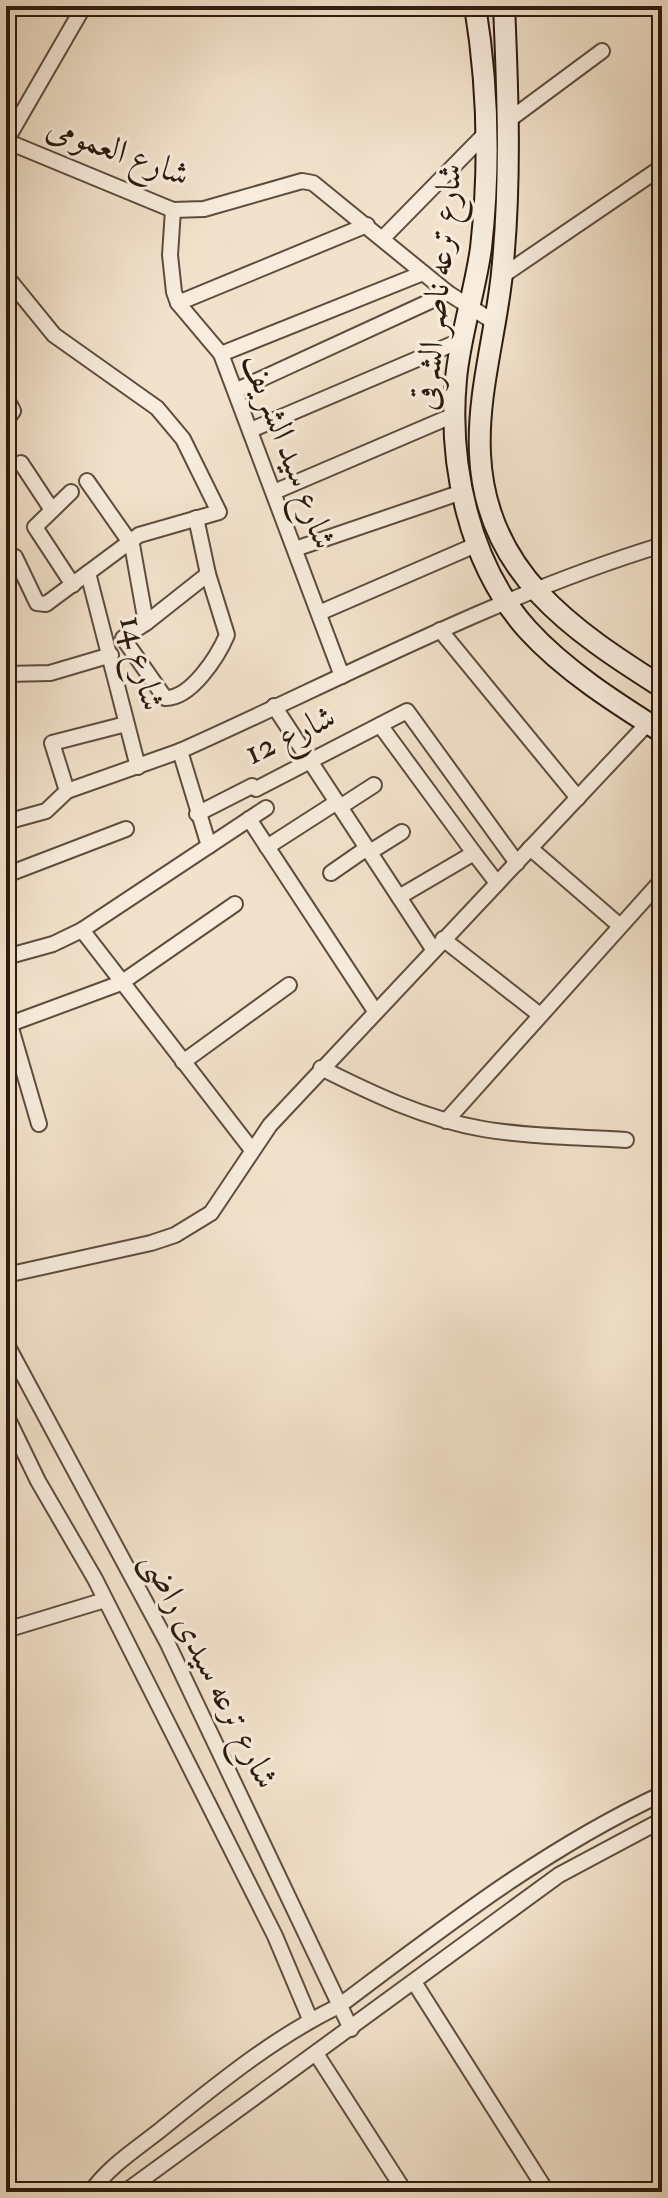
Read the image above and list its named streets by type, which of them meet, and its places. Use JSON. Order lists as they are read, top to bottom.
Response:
{
  "streets": {
    "street": [
      "شارع العمومى",
      "شارع ترعه ناصر الشرقى",
      "شارع سيد الشريف",
      "شارع 14",
      "شارع 12",
      "شارع ترعه سيدى راضى"
    ]
  },
  "crossings": [
    ["شارع العمومى", "شارع سيد الشريف"]
  ]
}
